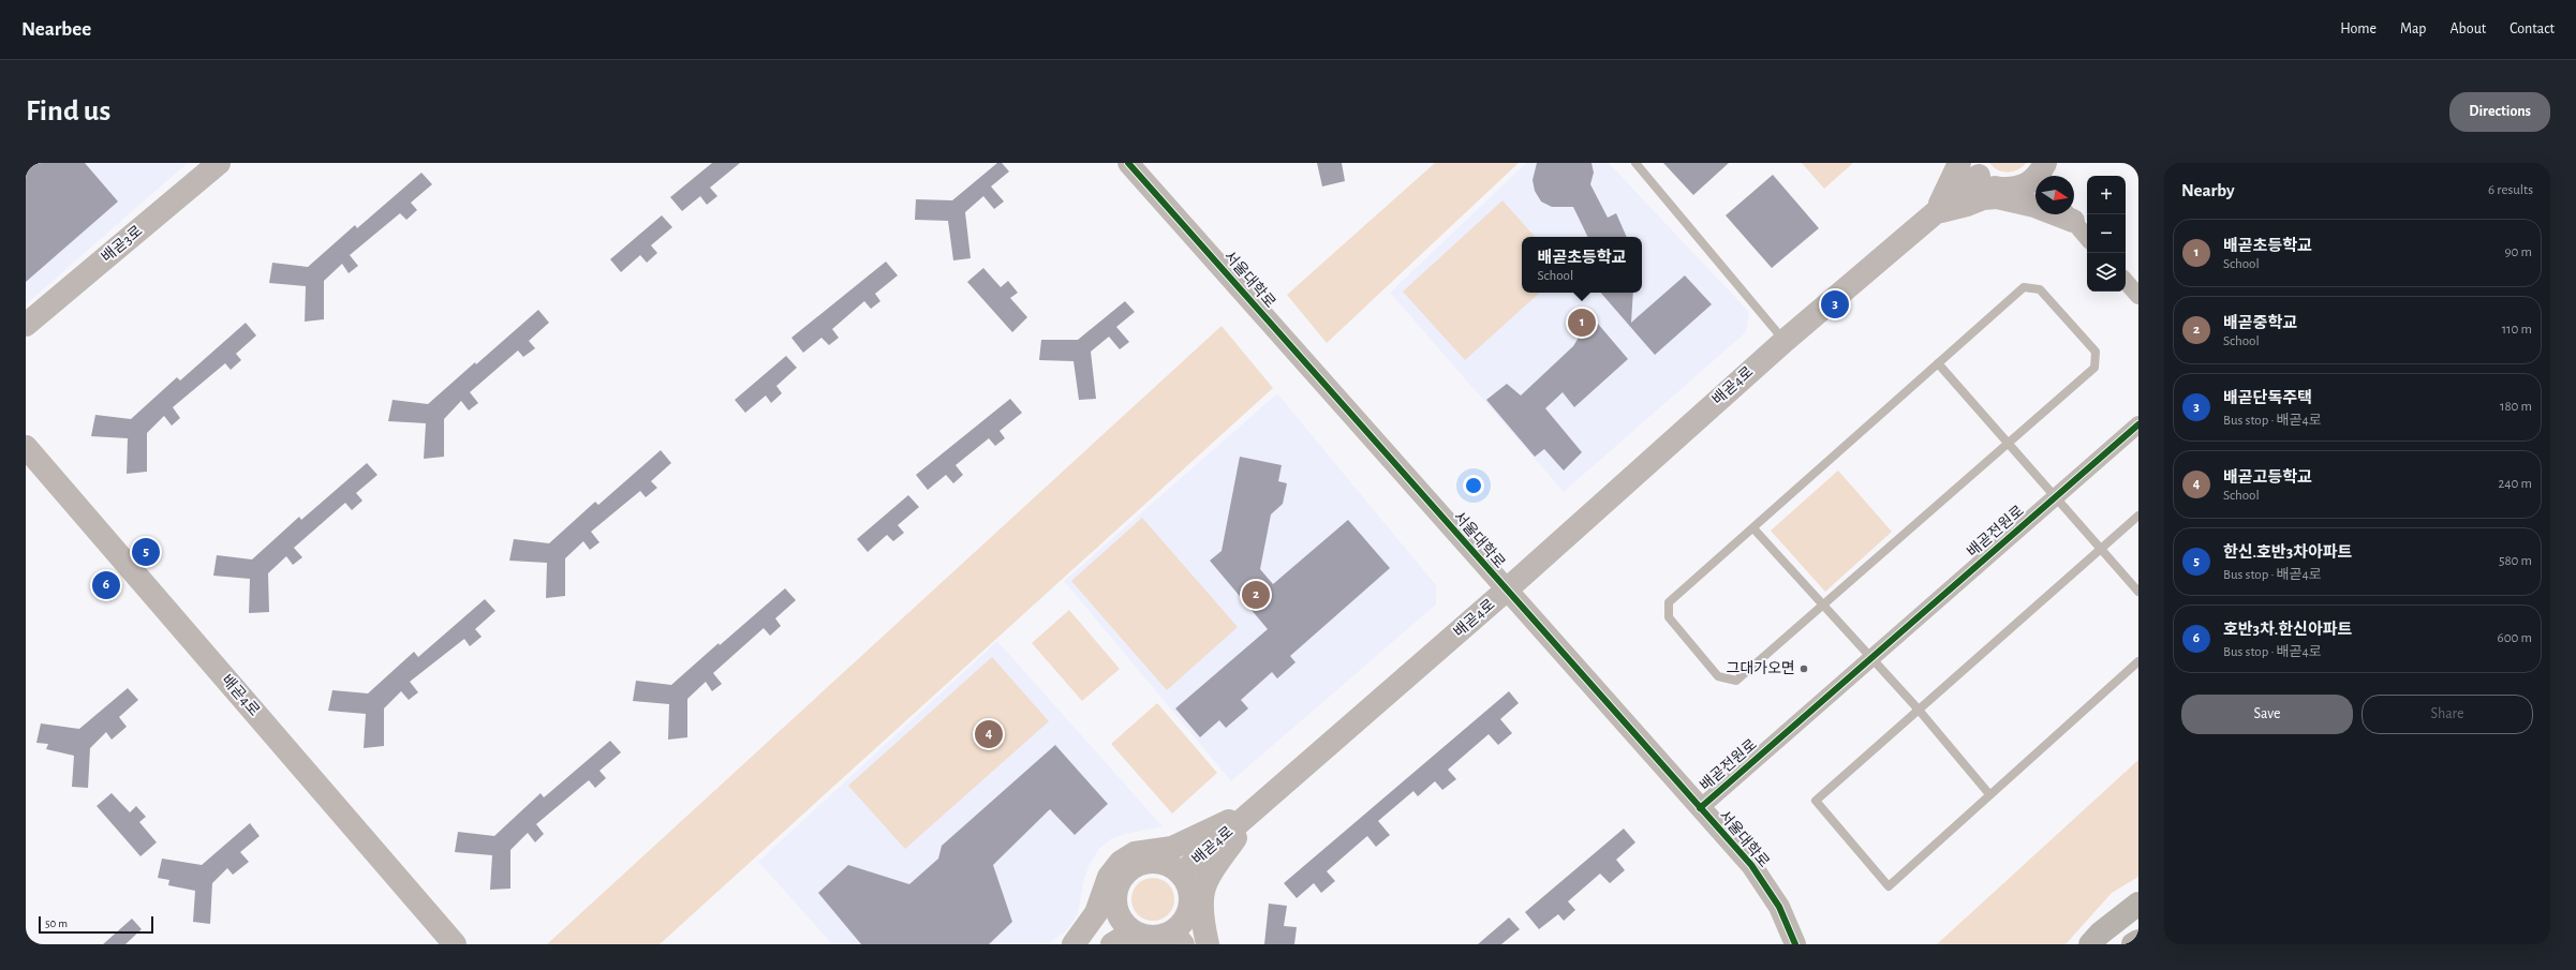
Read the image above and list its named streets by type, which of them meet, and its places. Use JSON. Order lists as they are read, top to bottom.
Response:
{
  "streets": {
    "main road": ["배곧3로", "배곧4로"],
    "street": ["서울대학로", "배곧전원로"]
  },
  "crossings": [
    ["서울대학로", "배곧4로"],
    ["서울대학로", "배곧전원로"]
  ],
  "places": ["그대가오면"],
  "scale_bar": "50 m",
  "north": "right",
  "page": {
    "header": "Nearbee",
    "nav": [
      "Home",
      "Map",
      "About",
      "Contact"
    ],
    "buttons": [
      "Directions",
      ["Save", "Share"]
    ],
    "title": "Find us",
    "heading": ["Nearby", "6 results"],
    "map_buttons": ["+", "−"],
    "list": [
      {
        "mark": "1",
        "name": "배곧초등학교",
        "note": "School",
        "value": "90 m"
      },
      {
        "mark": "2",
        "name": "배곧중학교",
        "note": "School",
        "value": "110 m"
      },
      {
        "mark": "3",
        "name": "배곧단독주택",
        "note": "Bus stop · 배곧4로",
        "value": "180 m"
      },
      {
        "mark": "4",
        "name": "배곧고등학교",
        "note": "School",
        "value": "240 m"
      },
      {
        "mark": "5",
        "name": "한신.호반3차아파트",
        "note": "Bus stop · 배곧4로",
        "value": "580 m"
      },
      {
        "mark": "6",
        "name": "호반3차.한신아파트",
        "note": "Bus stop · 배곧4로",
        "value": "600 m"
      }
    ],
    "popup": ["배곧초등학교", "School"],
    "pins": [
      "3",
      "1",
      "5",
      "6",
      "2",
      "4"
    ],
    "scale": "50 m"
  }
}
